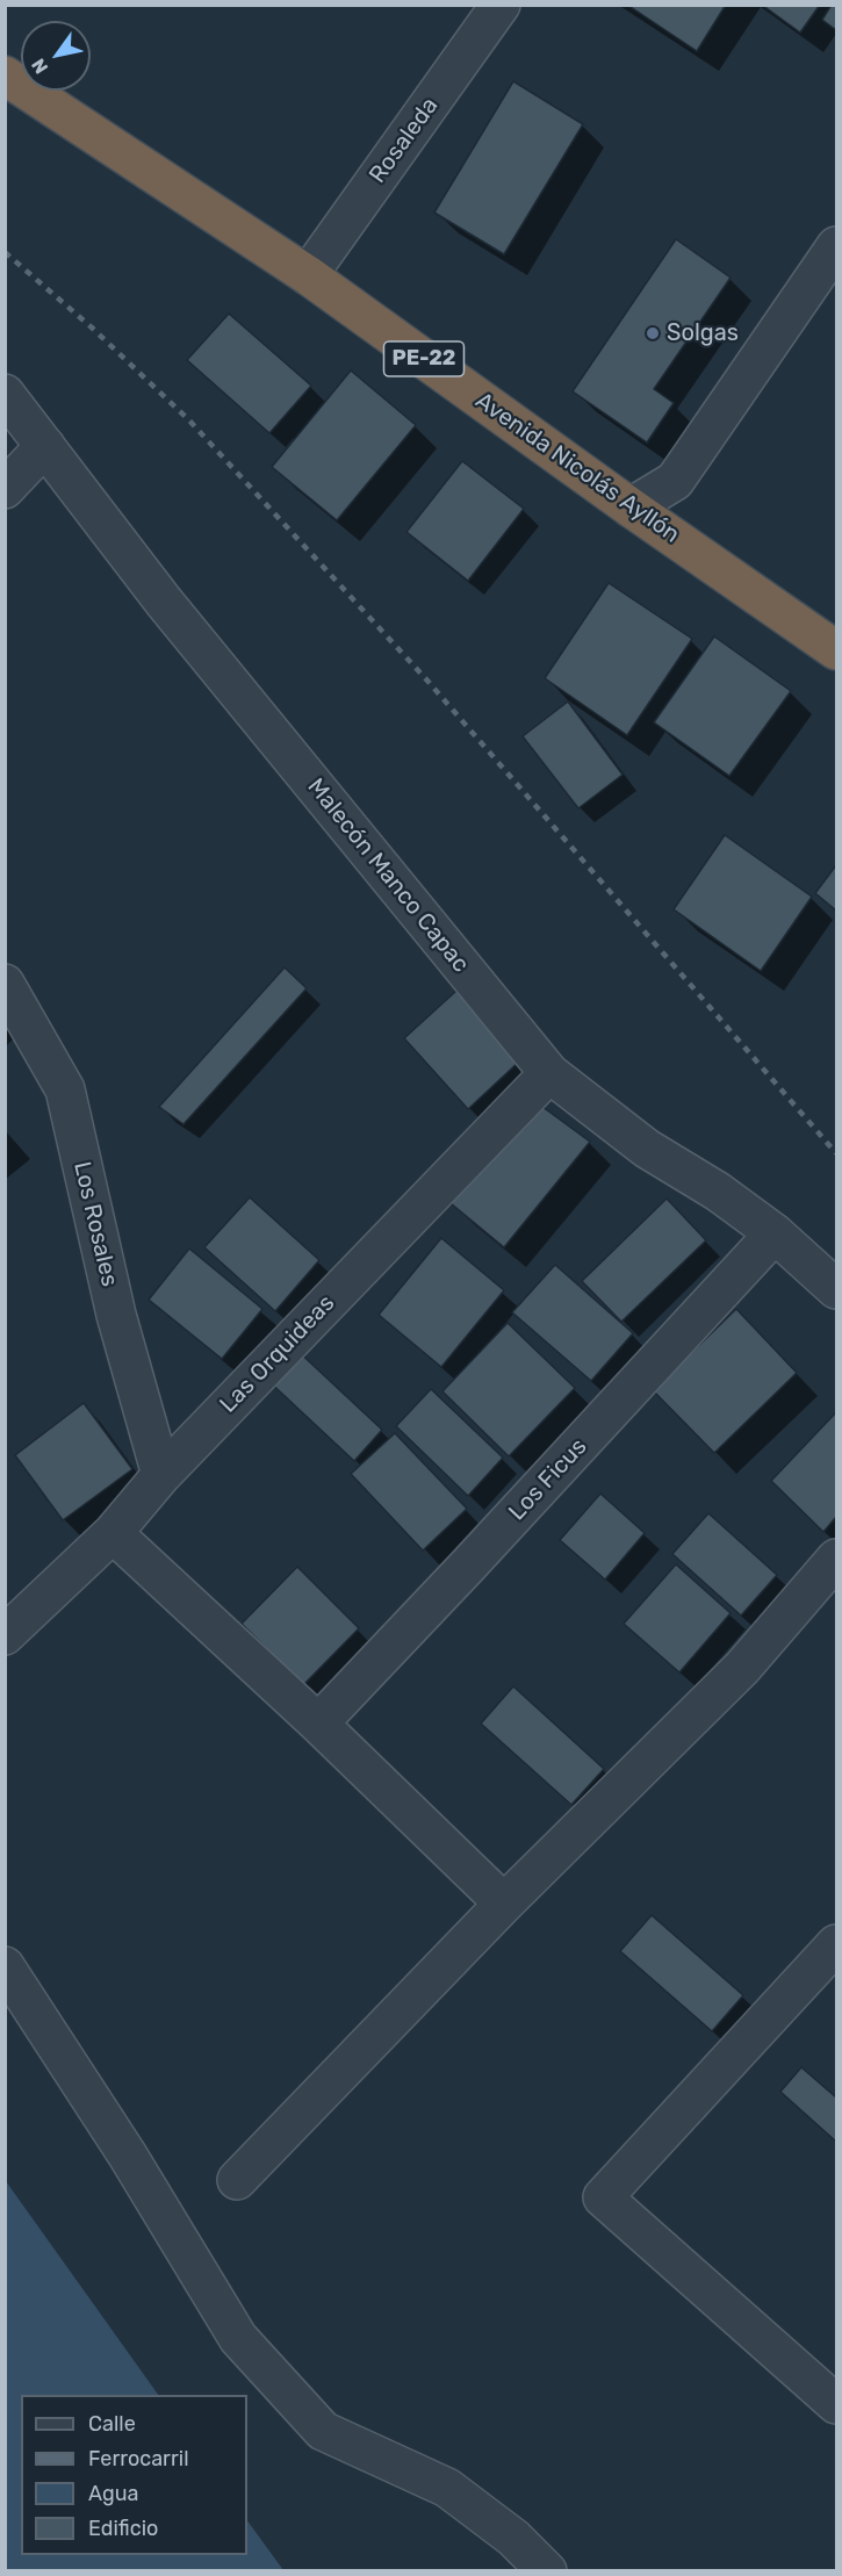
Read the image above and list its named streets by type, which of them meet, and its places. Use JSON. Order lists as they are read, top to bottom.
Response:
{
  "streets": {
    "highway": ["PE-22", "Avenida Nicolás Ayllón"],
    "street": [
      "Rosaleda",
      "Malecón Manco Capac",
      "Los Rosales",
      "Las Orquideas",
      "Los Ficus"
    ]
  },
  "crossings": [
    ["Rosaleda", "Avenida Nicolás Ayllón"],
    ["Malecón Manco Capac", "Las Orquideas"],
    ["Malecón Manco Capac", "Los Ficus"],
    ["Los Rosales", "Las Orquideas"]
  ],
  "places": ["Solgas"],
  "legend": [
    "Calle",
    "Ferrocarril",
    "Agua",
    "Edificio"
  ],
  "north": "bottom left"
}
